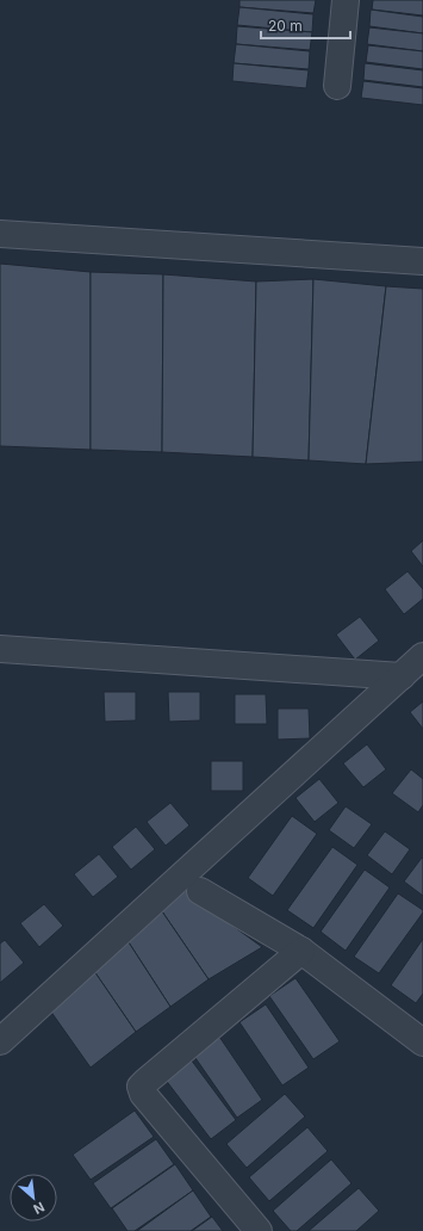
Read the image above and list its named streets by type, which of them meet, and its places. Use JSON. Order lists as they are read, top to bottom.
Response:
{
  "scale_bar": "20 m",
  "north": "bottom right"
}
